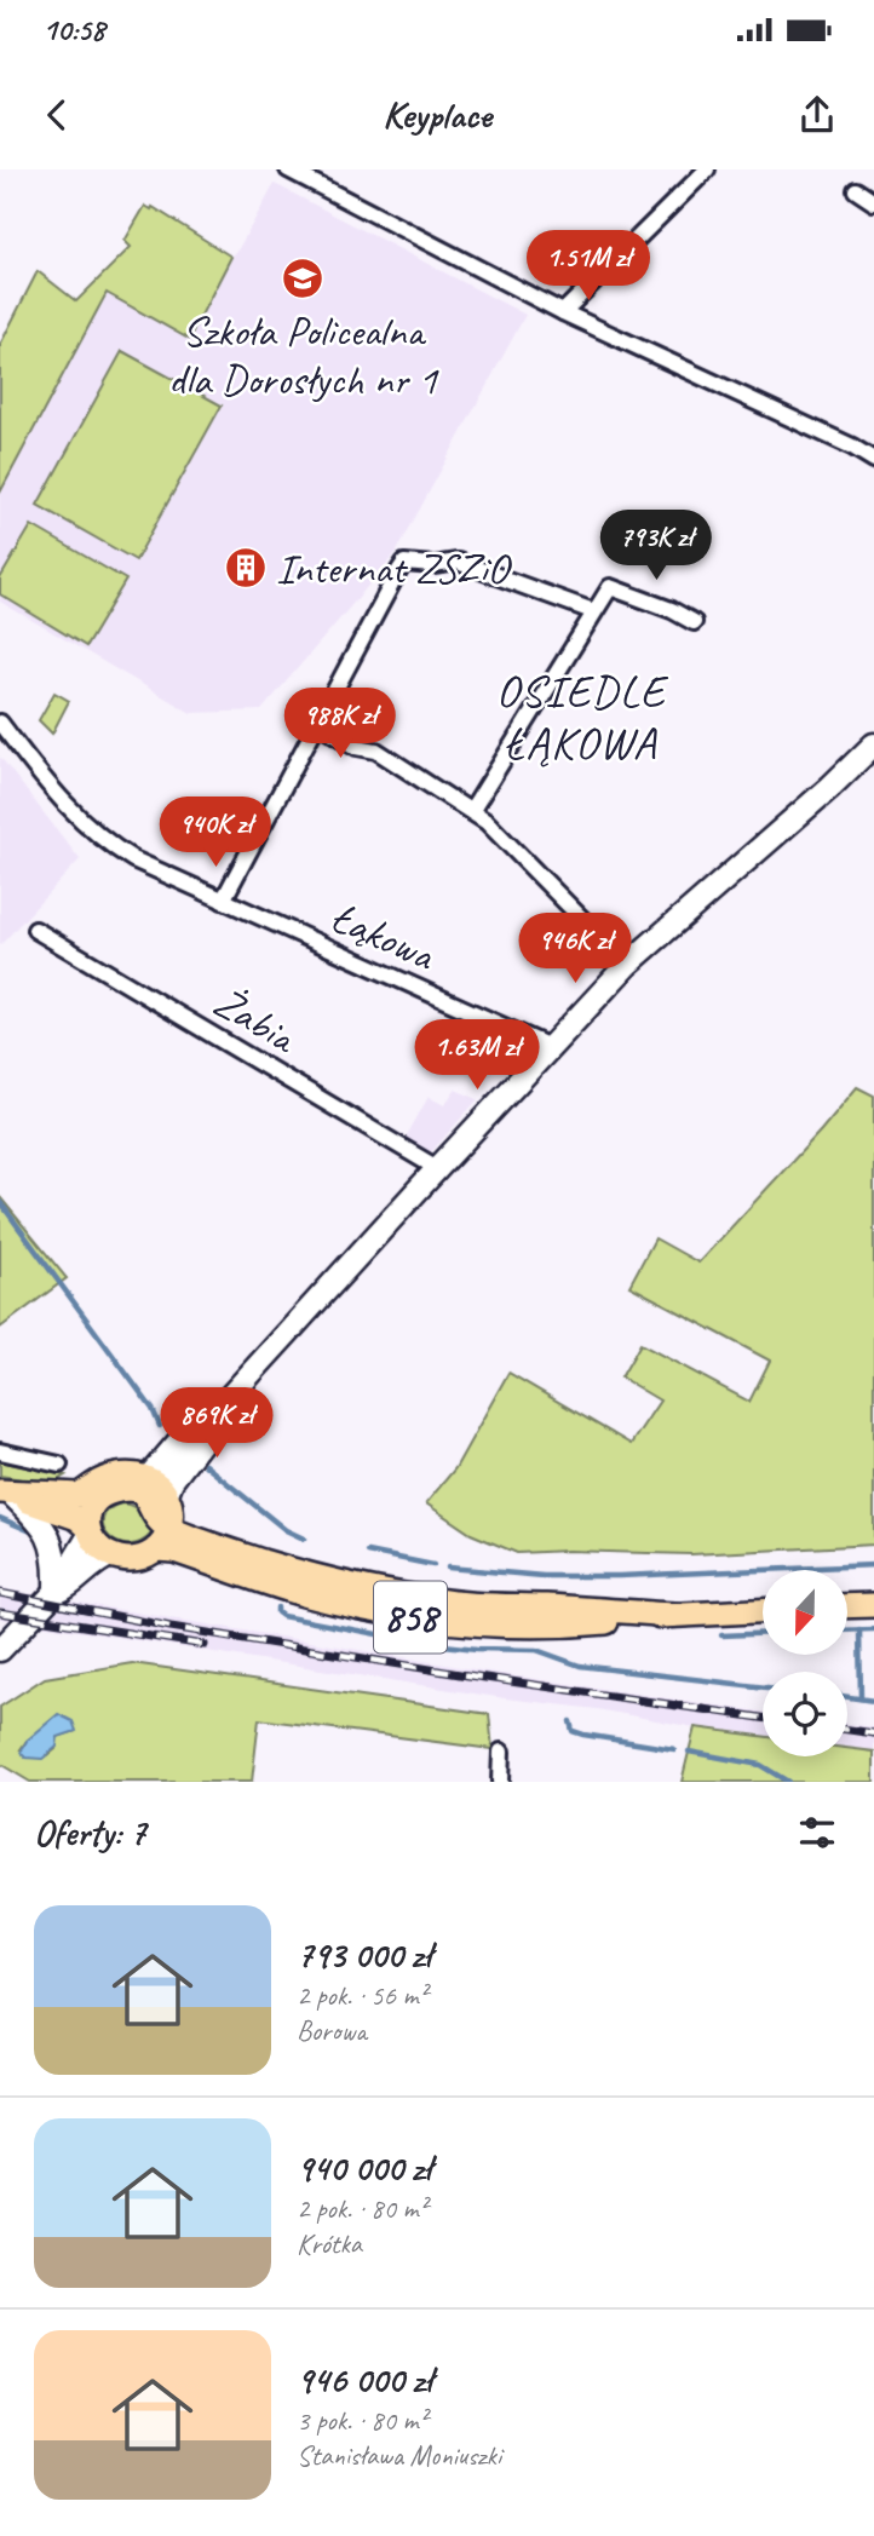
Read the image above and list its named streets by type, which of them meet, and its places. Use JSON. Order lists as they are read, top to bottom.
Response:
{
  "streets": {
    "main road": ["858"],
    "street": ["Łąkowa", "Żabia"]
  },
  "districts": ["OSIEDLE ŁĄKOWA"],
  "places": {
    "school or university": ["Szkoła Policealna dla Dorosłych nr 1"],
    "building": ["Internat ZSZiO"]
  },
  "north": "bottom",
  "page": {
    "status": "10:58",
    "header": "Keyplace",
    "price": [
      "1.51M zł",
      "793K zł",
      "988K zł",
      "940K zł",
      "946K zł",
      "1.63M zł",
      "869K zł"
    ],
    "heading": "Oferty: 7",
    "list": [
      {
        "name": "793 000 zł",
        "note": "2 pok. · 56 m² · Borowa"
      },
      {
        "name": "940 000 zł",
        "note": "2 pok. · 80 m² · Krótka"
      },
      {
        "name": "946 000 zł",
        "note": "3 pok. · 80 m² · Stanisława Moniuszki"
      }
    ]
  }
}
